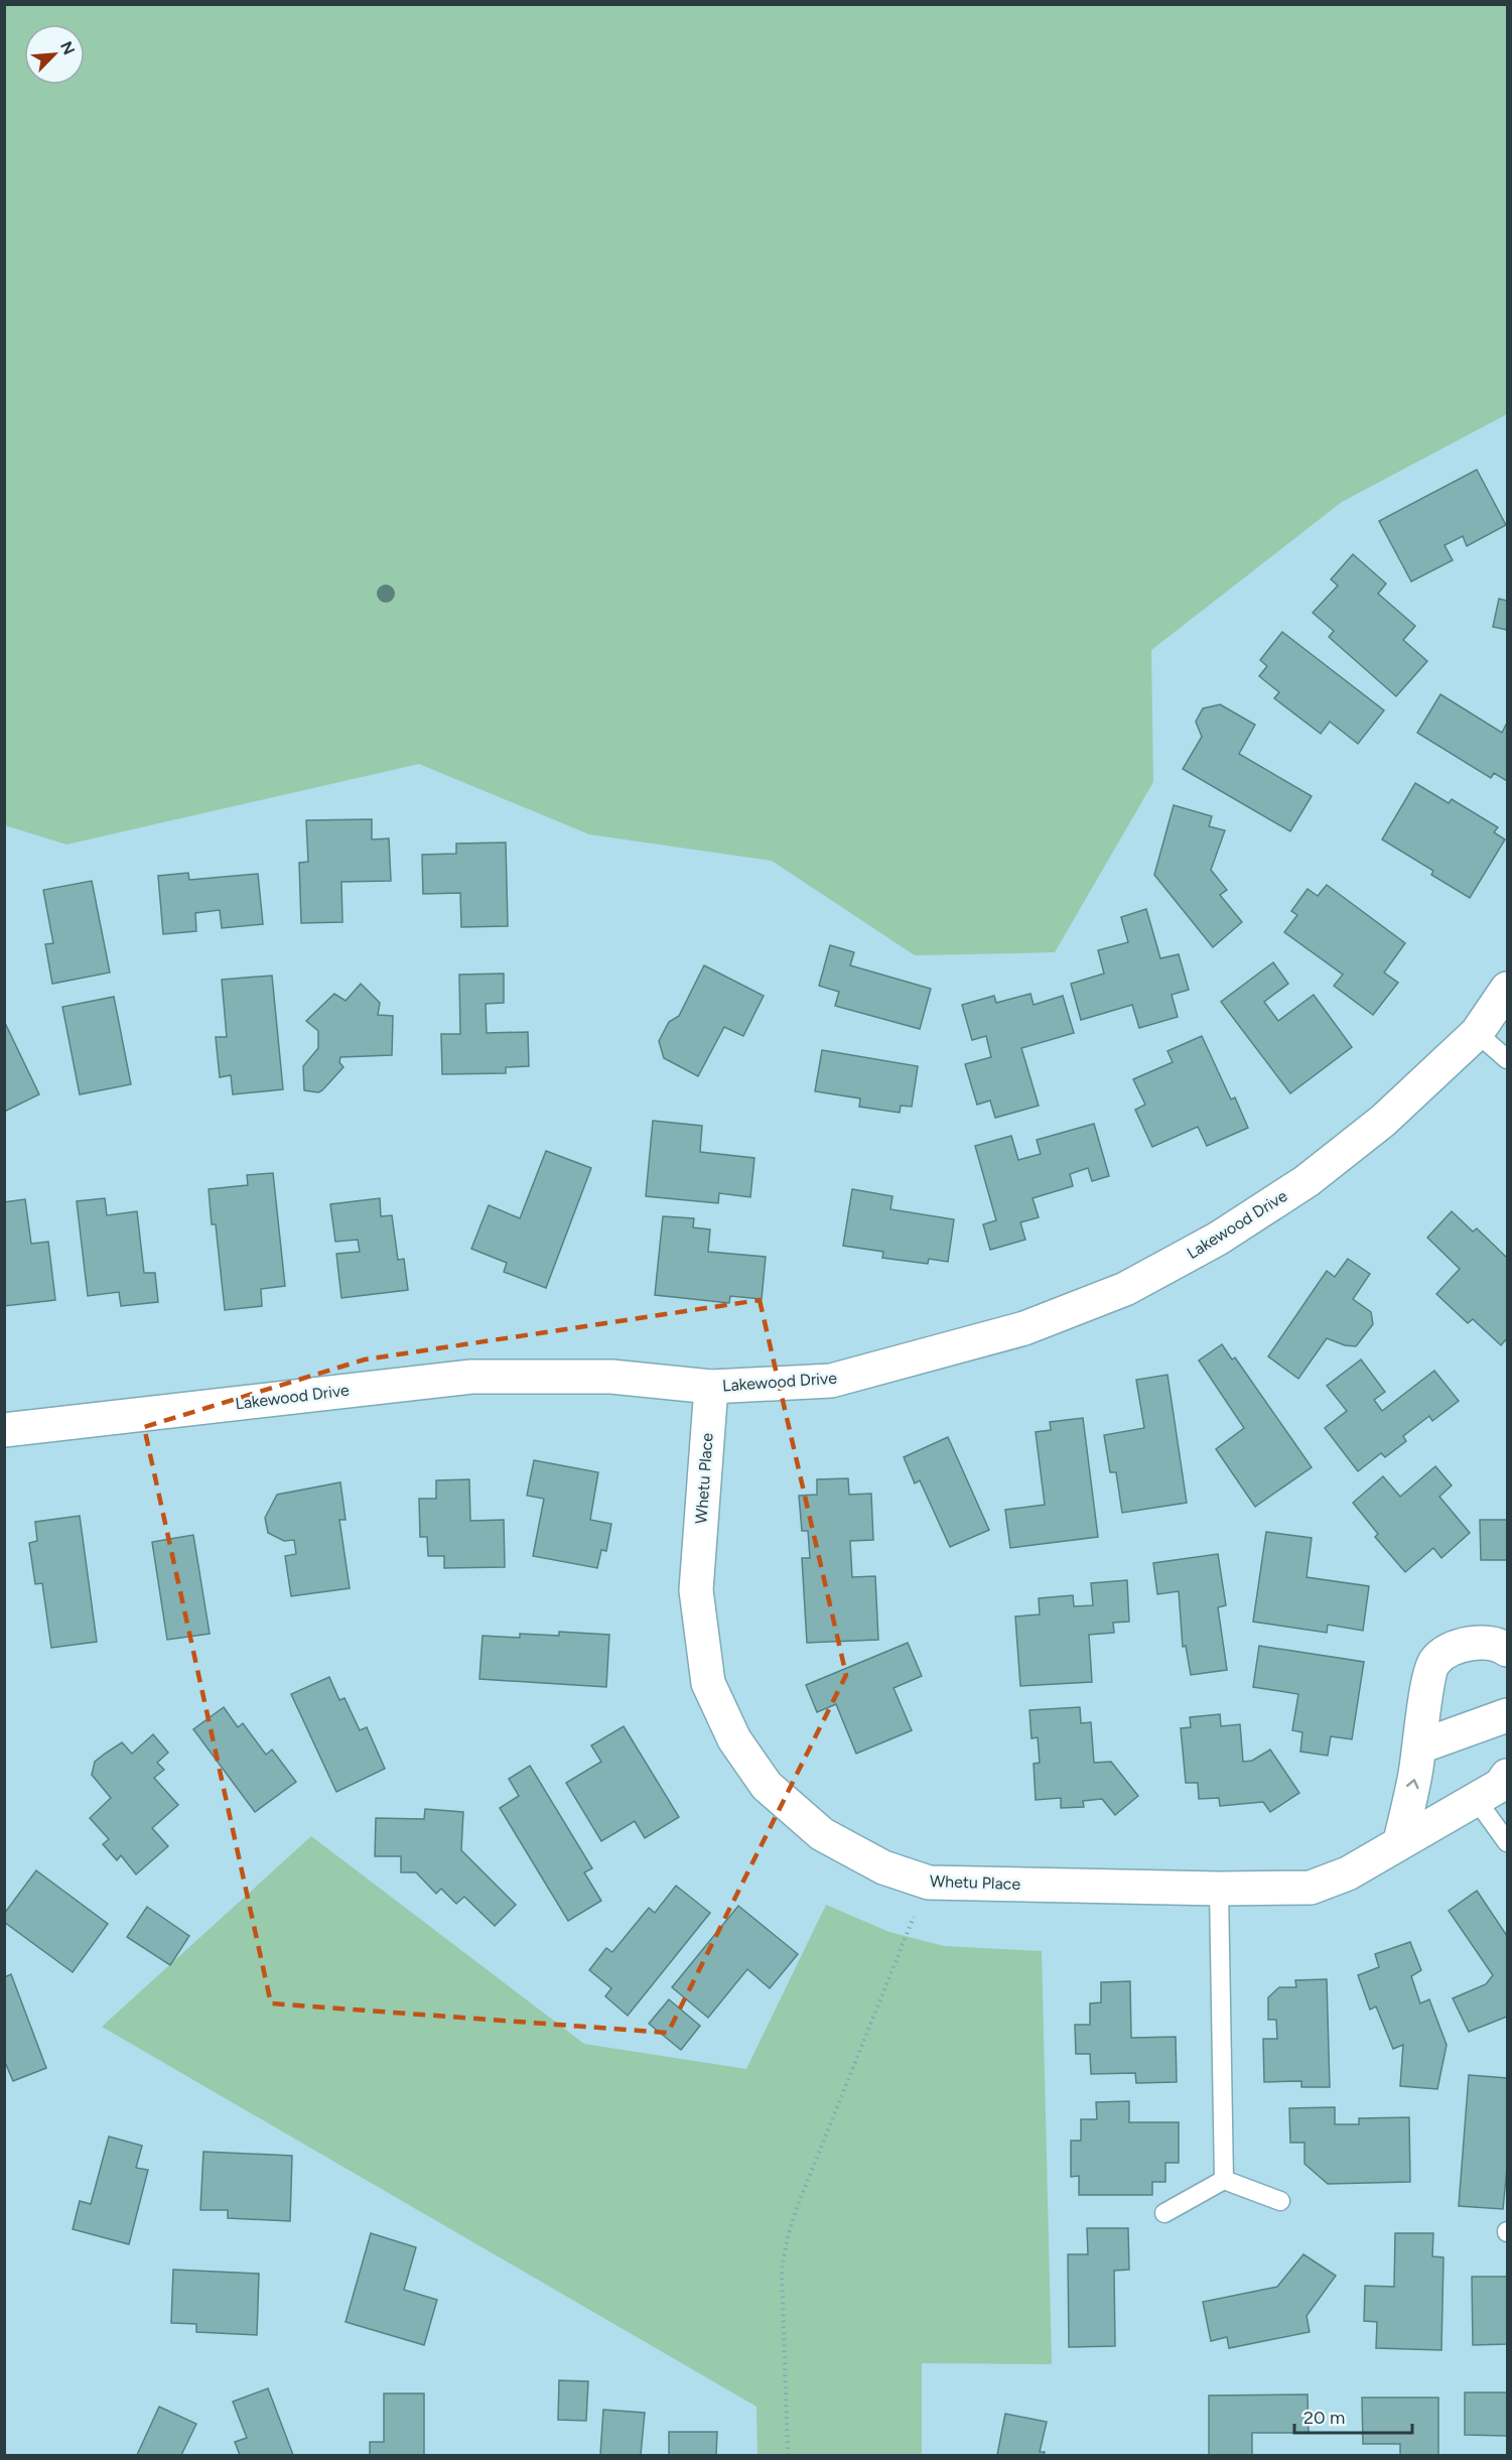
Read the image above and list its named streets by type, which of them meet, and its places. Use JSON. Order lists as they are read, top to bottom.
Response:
{
  "streets": {
    "street": ["Lakewood Drive", "Whetu Place"]
  },
  "crossings": [
    ["Lakewood Drive", "Whetu Place"]
  ],
  "scale_bar": "20 m",
  "north": "top right"
}
